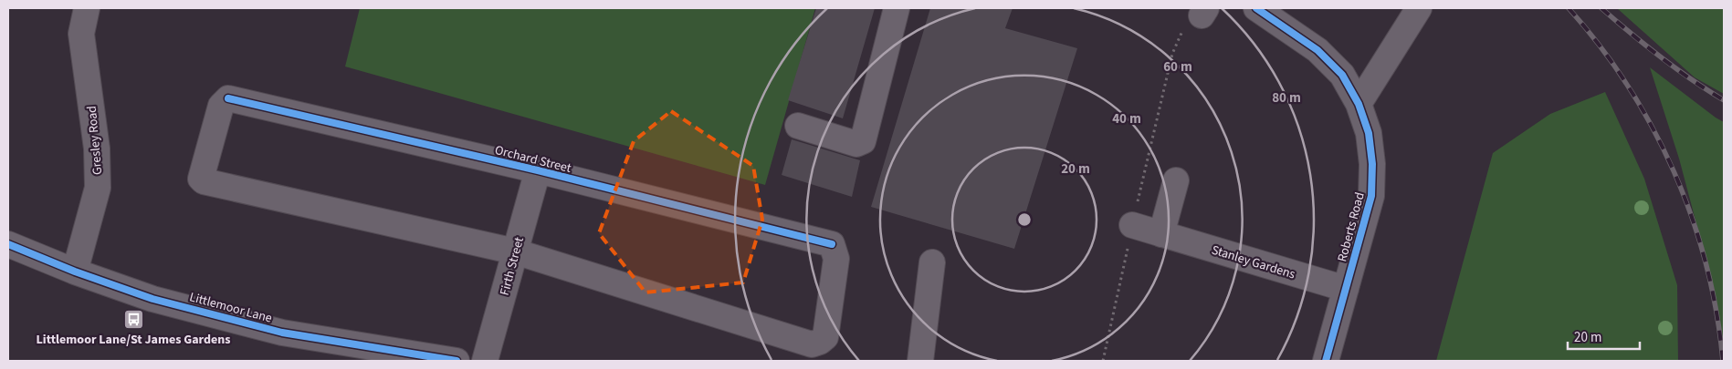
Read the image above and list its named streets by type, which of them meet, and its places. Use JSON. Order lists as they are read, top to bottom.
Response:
{
  "streets": {
    "street": [
      "Gresley Road",
      "Orchard Street",
      "Roberts Road",
      "Stanley Gardens",
      "Firth Street",
      "Littlemoor Lane"
    ]
  },
  "crossings": [
    ["Gresley Road", "Littlemoor Lane"],
    ["Orchard Street", "Firth Street"],
    ["Roberts Road", "Stanley Gardens"]
  ],
  "places": {
    "bus stop": ["Littlemoor Lane/St James Gardens"]
  },
  "scale_bar": "20 m",
  "rings": [
    "60 m",
    "80 m",
    "40 m",
    "20 m"
  ]
}
